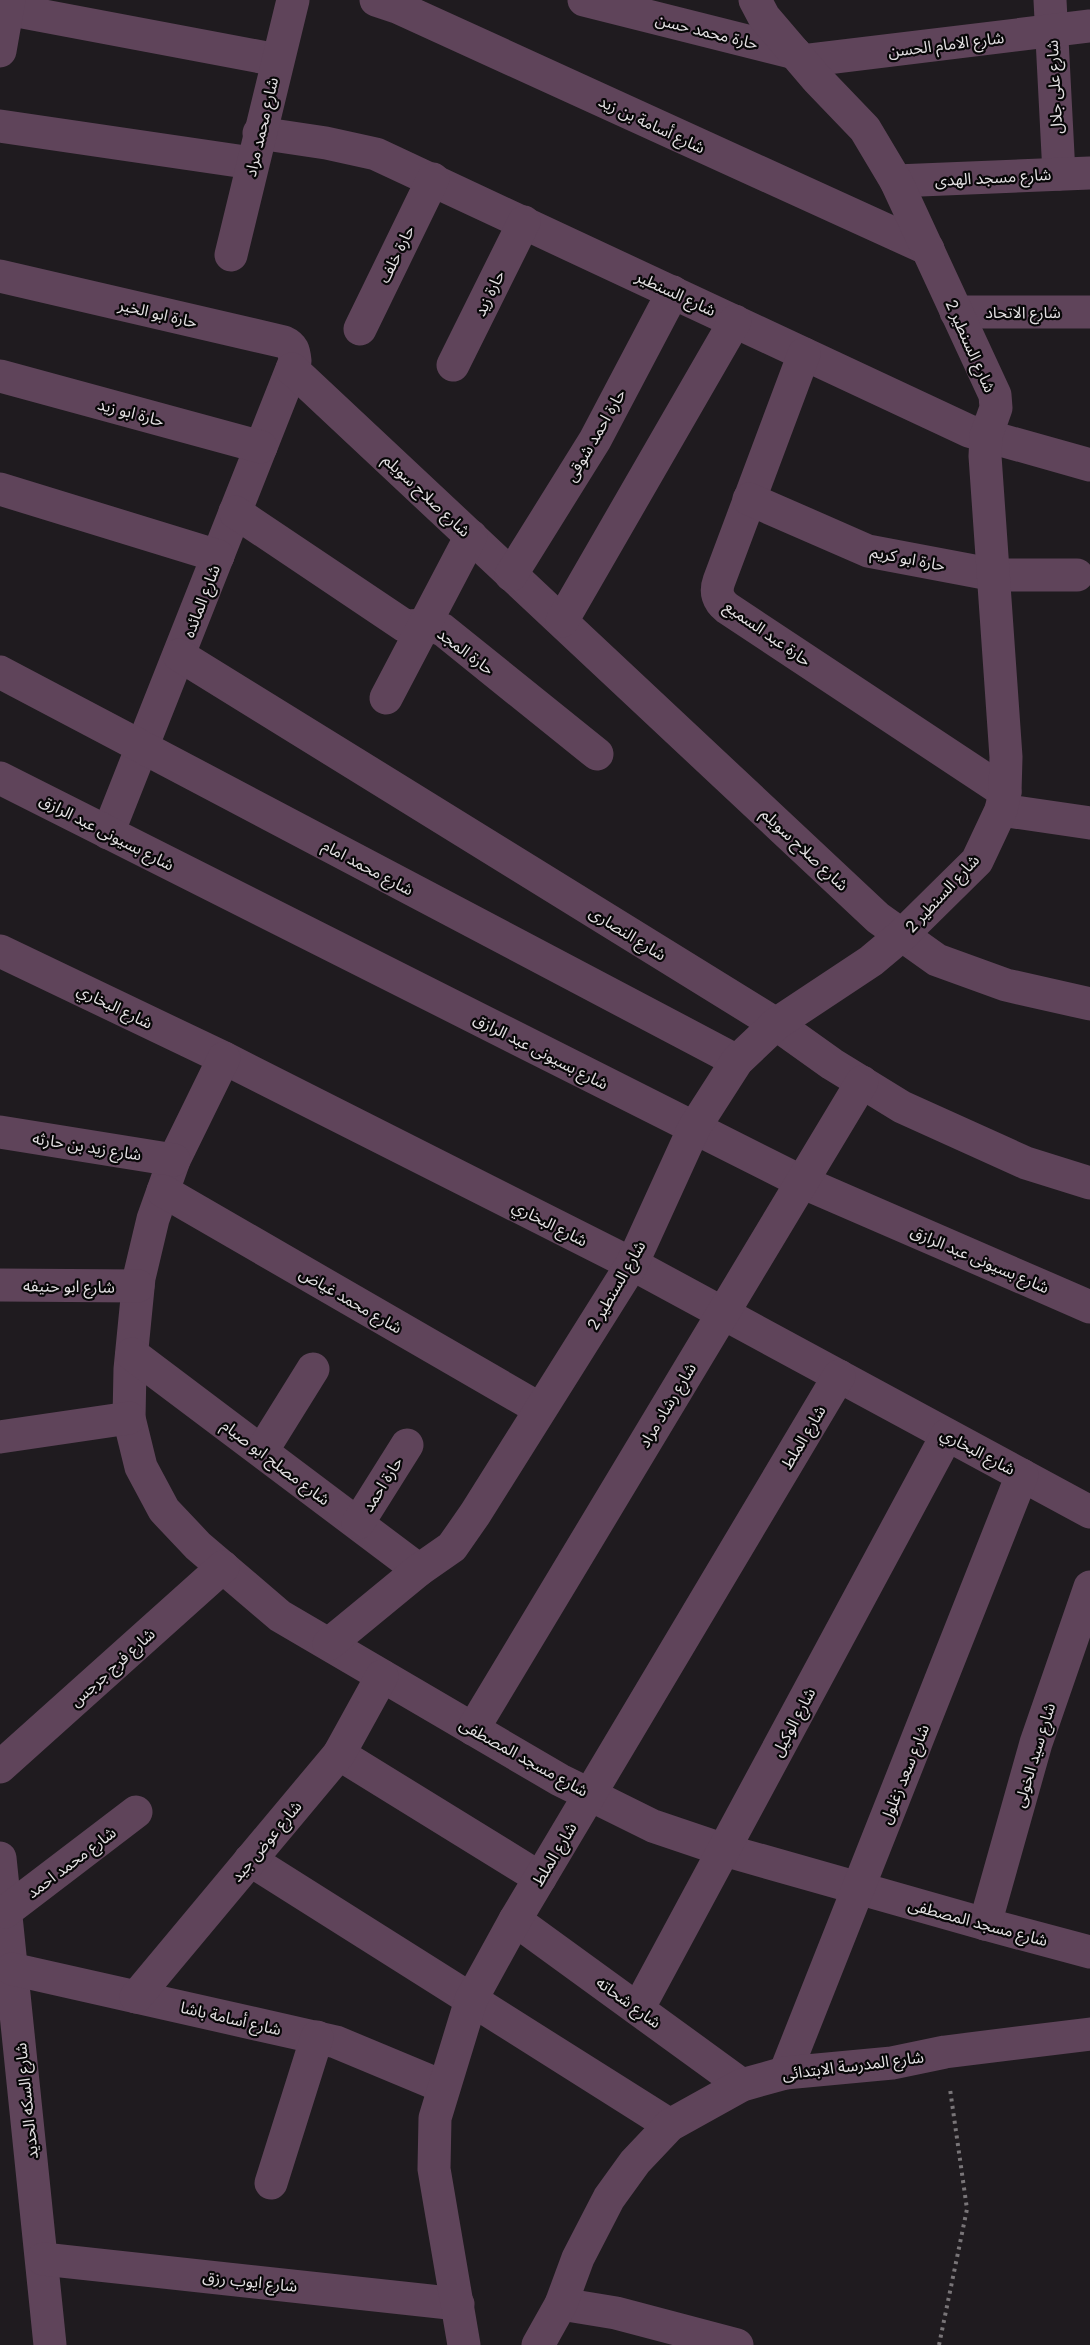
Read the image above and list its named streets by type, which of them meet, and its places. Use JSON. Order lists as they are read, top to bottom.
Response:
{
  "streets": {
    "street": [
      "حارة محمد حسن",
      "شارع الامام الحسن",
      "شارع على جلال",
      "شارع أسامة بن زيد",
      "شارع محمد مراد",
      "شارع مسجد الهدى",
      "حارة خلف",
      "حارة زيد",
      "شارع السنطير",
      "شارع الاتحاد",
      "حارة ابو الخير",
      "شارع السنطير 2",
      "حارة ابو زيد",
      "حارة احمد شوقى",
      "شارع صلاح سويلم",
      "حارة ابو كريم",
      "شارع المائده",
      "حارة عبد السميع",
      "حارة المجد",
      "شارع بسيونى عبد الرازق",
      "شارع محمد امام",
      "شارع النصارى",
      "شارع البخاري",
      "شارع زيد بن حارثه",
      "شارع ابو حنيفه",
      "شارع محمد غياض",
      "شارع رشاد مراد",
      "شارع الملط",
      "شارع مصلح ابو صيام",
      "حارة احمد",
      "شارع فرج جرجس",
      "شارع الوكيل",
      "شارع سيد الخولى",
      "شارع مسجد المصطفى",
      "شارع سعد زغلول",
      "شارع عوض جيد",
      "شارع محمد احمد",
      "شارع شحاته",
      "شارع أسامة باشا",
      "شارع المدرسة الابتدائى",
      "شارع السكه الحديد",
      "شارع ايوب رزق"
    ]
  },
  "crossings": [
    ["حارة محمد حسن", "شارع الامام الحسن"],
    ["حارة محمد حسن", "شارع السنطير 2"],
    ["شارع الامام الحسن", "شارع على جلال"],
    ["شارع الامام الحسن", "شارع السنطير 2"],
    ["شارع على جلال", "شارع مسجد الهدى"],
    ["شارع أسامة بن زيد", "شارع السنطير 2"],
    ["شارع محمد مراد", "شارع السنطير"],
    ["شارع مسجد الهدى", "شارع السنطير 2"],
    ["حارة خلف", "شارع السنطير"],
    ["حارة زيد", "شارع السنطير"],
    ["شارع السنطير", "شارع السنطير 2"],
    ["شارع السنطير", "حارة احمد شوقى"],
    ["شارع السنطير", "حارة عبد السميع"],
    ["شارع الاتحاد", "شارع السنطير 2"],
    ["حارة ابو الخير", "شارع صلاح سويلم"],
    ["حارة ابو الخير", "شارع المائده"],
    ["شارع السنطير 2", "شارع صلاح سويلم"],
    ["شارع السنطير 2", "حارة ابو كريم"],
    ["شارع السنطير 2", "حارة عبد السميع"],
    ["شارع السنطير 2", "شارع بسيونى عبد الرازق"],
    ["شارع السنطير 2", "شارع محمد امام"],
    ["شارع السنطير 2", "شارع النصارى"],
    ["شارع السنطير 2", "شارع البخاري"],
    ["شارع السنطير 2", "شارع محمد غياض"],
    ["شارع السنطير 2", "شارع مصلح ابو صيام"],
    ["شارع السنطير 2", "شارع مسجد المصطفى"],
    ["حارة ابو زيد", "شارع المائده"],
    ["حارة احمد شوقى", "شارع صلاح سويلم"],
    ["شارع صلاح سويلم", "شارع المائده"],
    ["حارة ابو كريم", "حارة عبد السميع"],
    ["شارع المائده", "حارة المجد"],
    ["شارع المائده", "شارع بسيونى عبد الرازق"],
    ["شارع المائده", "شارع محمد امام"],
    ["شارع المائده", "شارع النصارى"],
    ["شارع بسيونى عبد الرازق", "شارع رشاد مراد"],
    ["شارع النصارى", "شارع رشاد مراد"],
    ["شارع البخاري", "شارع رشاد مراد"],
    ["شارع البخاري", "شارع الملط"],
    ["شارع البخاري", "شارع الوكيل"],
    ["شارع البخاري", "شارع مسجد المصطفى"],
    ["شارع البخاري", "شارع سعد زغلول"],
    ["شارع زيد بن حارثه", "شارع مسجد المصطفى"],
    ["شارع ابو حنيفه", "شارع مسجد المصطفى"],
    ["شارع محمد غياض", "شارع مسجد المصطفى"],
    ["شارع رشاد مراد", "شارع مسجد المصطفى"],
    ["شارع الملط", "شارع مسجد المصطفى"],
    ["شارع الملط", "شارع شحاته"],
    ["شارع الملط", "شارع أسامة باشا"],
    ["شارع الملط", "شارع ايوب رزق"],
    ["شارع مصلح ابو صيام", "حارة احمد"],
    ["شارع مصلح ابو صيام", "شارع مسجد المصطفى"],
    ["شارع فرج جرجس", "شارع مسجد المصطفى"],
    ["شارع الوكيل", "شارع مسجد المصطفى"],
    ["شارع الوكيل", "شارع شحاته"],
    ["شارع سيد الخولى", "شارع مسجد المصطفى"],
    ["شارع مسجد المصطفى", "شارع سعد زغلول"],
    ["شارع مسجد المصطفى", "شارع عوض جيد"],
    ["شارع سعد زغلول", "شارع المدرسة الابتدائى"],
    ["شارع عوض جيد", "شارع أسامة باشا"],
    ["شارع محمد احمد", "شارع السكه الحديد"],
    ["شارع شحاته", "شارع المدرسة الابتدائى"],
    ["شارع أسامة باشا", "شارع السكه الحديد"],
    ["شارع السكه الحديد", "شارع ايوب رزق"]
  ]
}
